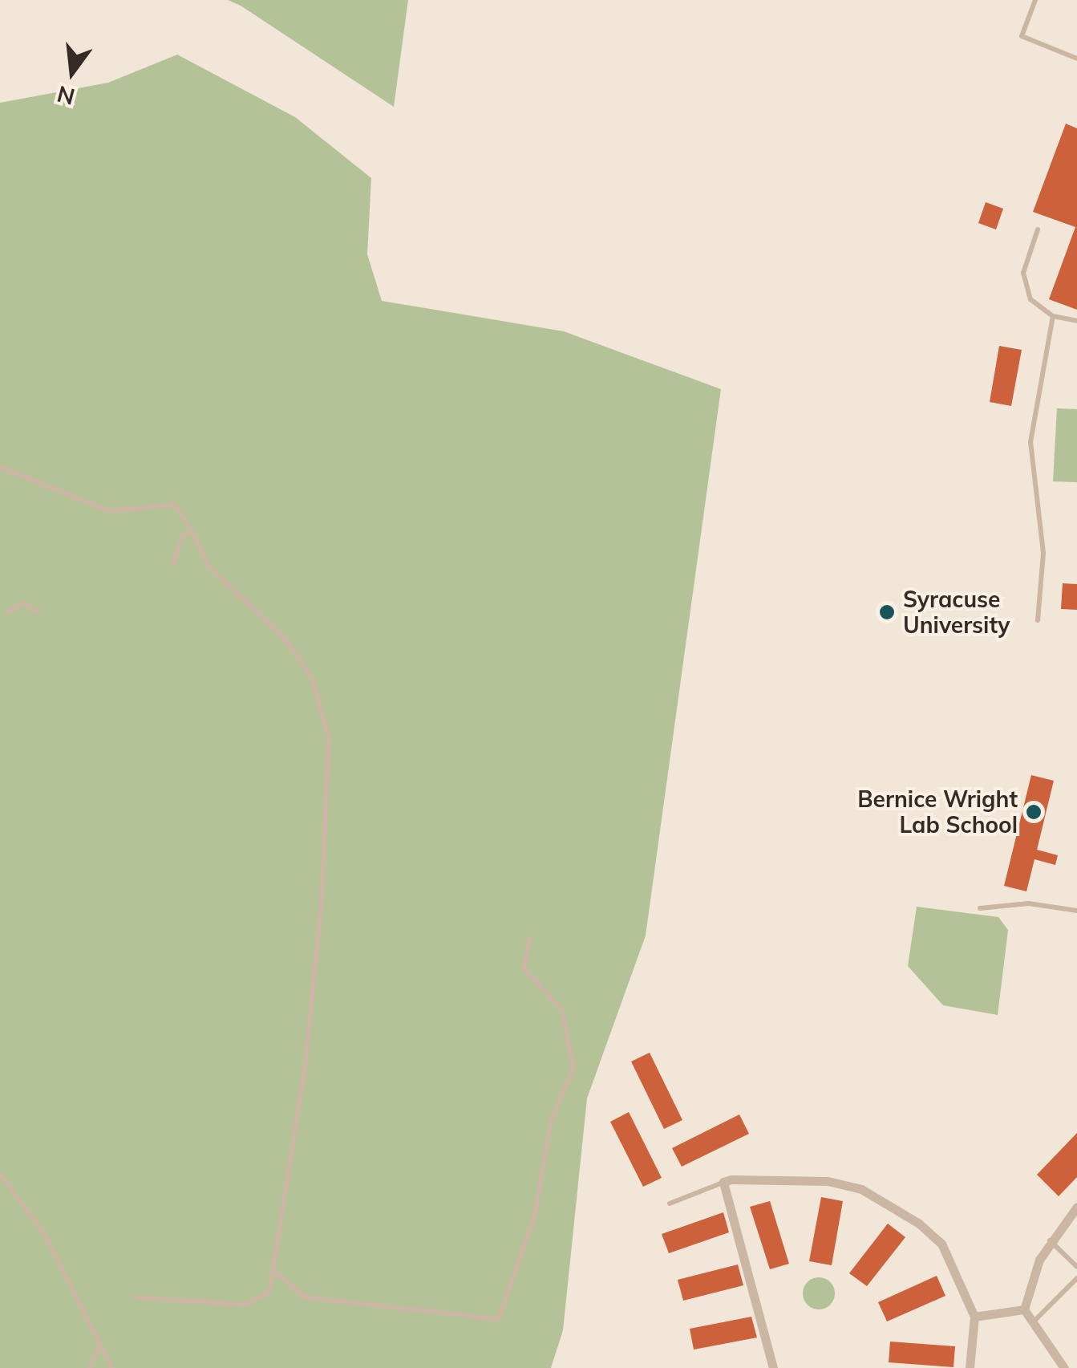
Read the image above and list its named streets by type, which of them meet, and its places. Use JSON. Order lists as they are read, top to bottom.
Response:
{
  "places": ["Syracuse University", "Bernice Wright Lab School"],
  "north": "bottom"
}
